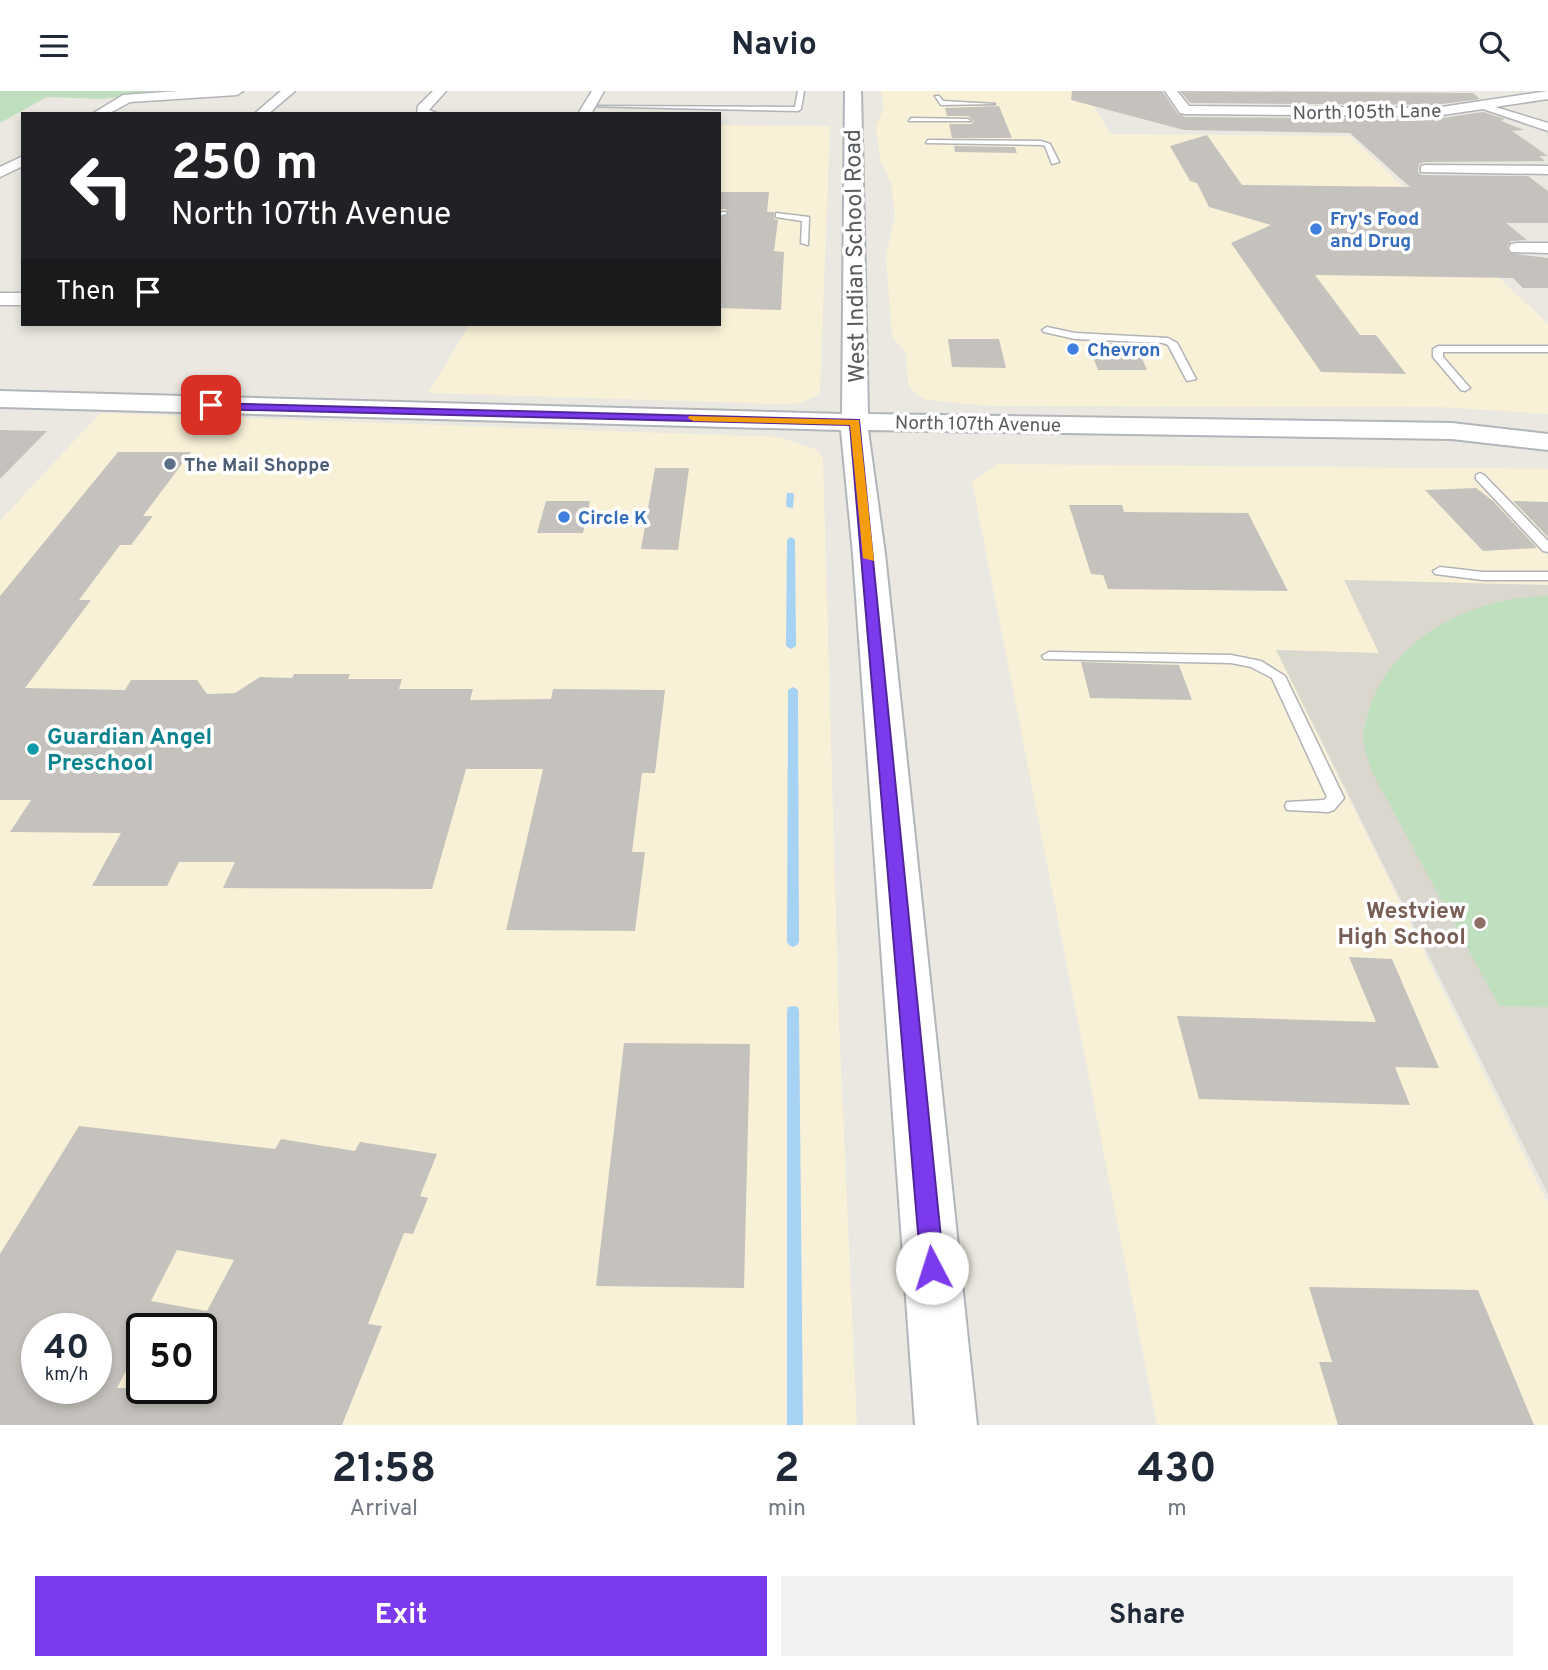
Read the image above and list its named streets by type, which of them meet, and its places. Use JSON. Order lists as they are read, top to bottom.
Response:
{
  "streets": {
    "main road": ["West Indian School Road", "North 107th Avenue"],
    "street": ["North 105th Lane"]
  },
  "crossings": [
    ["West Indian School Road", "North 107th Avenue"]
  ],
  "places": [
    "Fry's Food and Drug",
    "Chevron",
    "The Mail Shoppe",
    "Circle K",
    "Guardian Angel Preschool",
    "Westview High School"
  ],
  "page": {
    "header": "Navio",
    "turn": ["250 m", "North 107th Avenue"],
    "then": "Then",
    "speed": "40 km/h",
    "limit": "50",
    "eta": [
      "21:58",
      "Arrival",
      "2",
      "min",
      "430",
      "m"
    ],
    "buttons": ["Exit", "Share"]
  }
}
